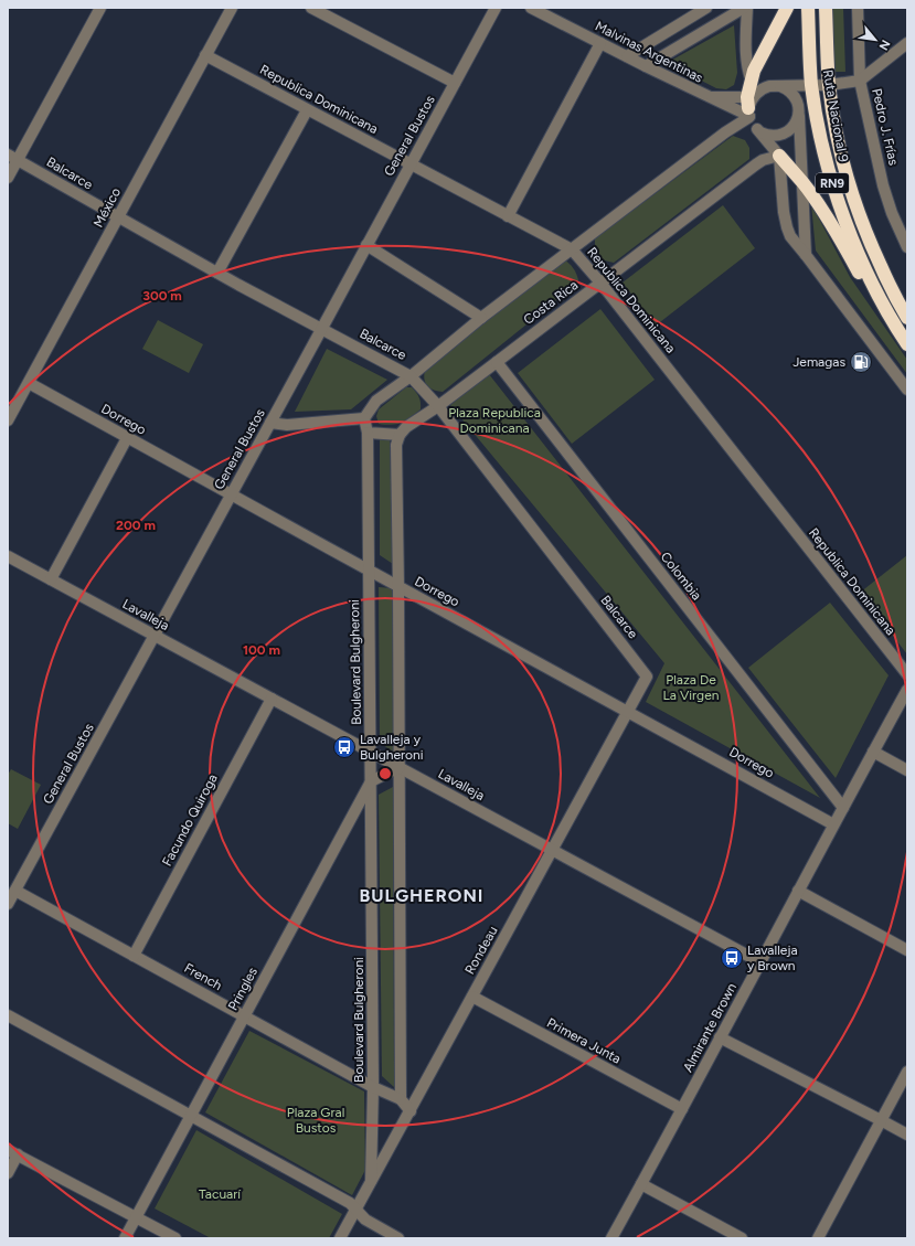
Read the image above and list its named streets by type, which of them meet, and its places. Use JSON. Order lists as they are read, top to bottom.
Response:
{
  "streets": {
    "highway": ["Ruta Nacional 9", "RN9"],
    "street": [
      "Malvinas Argentinas",
      "Republica Dominicana",
      "Pedro J. Frías",
      "General Bustos",
      "Balcarce",
      "México",
      "Costa Rica",
      "Dorrego",
      "Colombia",
      "Lavalleja",
      "Boulevard Bulgheroni",
      "Facundo Quiroga",
      "Rondeau",
      "French",
      "Pringles",
      "Almirante Brown",
      "Primera Junta"
    ]
  },
  "crossings": [
    ["Malvinas Argentinas", "Costa Rica"],
    ["Republica Dominicana", "General Bustos"],
    ["Republica Dominicana", "México"],
    ["Republica Dominicana", "Costa Rica"],
    ["General Bustos", "Balcarce"],
    ["General Bustos", "Dorrego"],
    ["General Bustos", "Lavalleja"],
    ["General Bustos", "French"],
    ["Balcarce", "México"],
    ["Balcarce", "Costa Rica"],
    ["Balcarce", "Rondeau"],
    ["México", "Dorrego"],
    ["Costa Rica", "Colombia"],
    ["Dorrego", "Boulevard Bulgheroni"],
    ["Dorrego", "Rondeau"],
    ["Dorrego", "Almirante Brown"],
    ["Colombia", "Almirante Brown"],
    ["Lavalleja", "Boulevard Bulgheroni"],
    ["Lavalleja", "Facundo Quiroga"],
    ["Lavalleja", "Rondeau"],
    ["Lavalleja", "Almirante Brown"],
    ["Boulevard Bulgheroni", "Rondeau"],
    ["Boulevard Bulgheroni", "French"],
    ["Boulevard Bulgheroni", "Pringles"],
    ["Facundo Quiroga", "French"],
    ["Rondeau", "Primera Junta"],
    ["French", "Pringles"],
    ["Almirante Brown", "Primera Junta"]
  ],
  "districts": ["BULGHERONI"],
  "parks": [
    "Plaza Republica Dominicana",
    "Plaza De La Virgen",
    "Plaza Gral Bustos",
    "Tacuarí"
  ],
  "places": {
    "fuel station": ["Jemagas"],
    "bus stop": ["Lavalleja y Bulgheroni", "Lavalleja y Brown"]
  },
  "north": "bottom right",
  "rings": ["300 m", "200 m", "100 m"]
}
